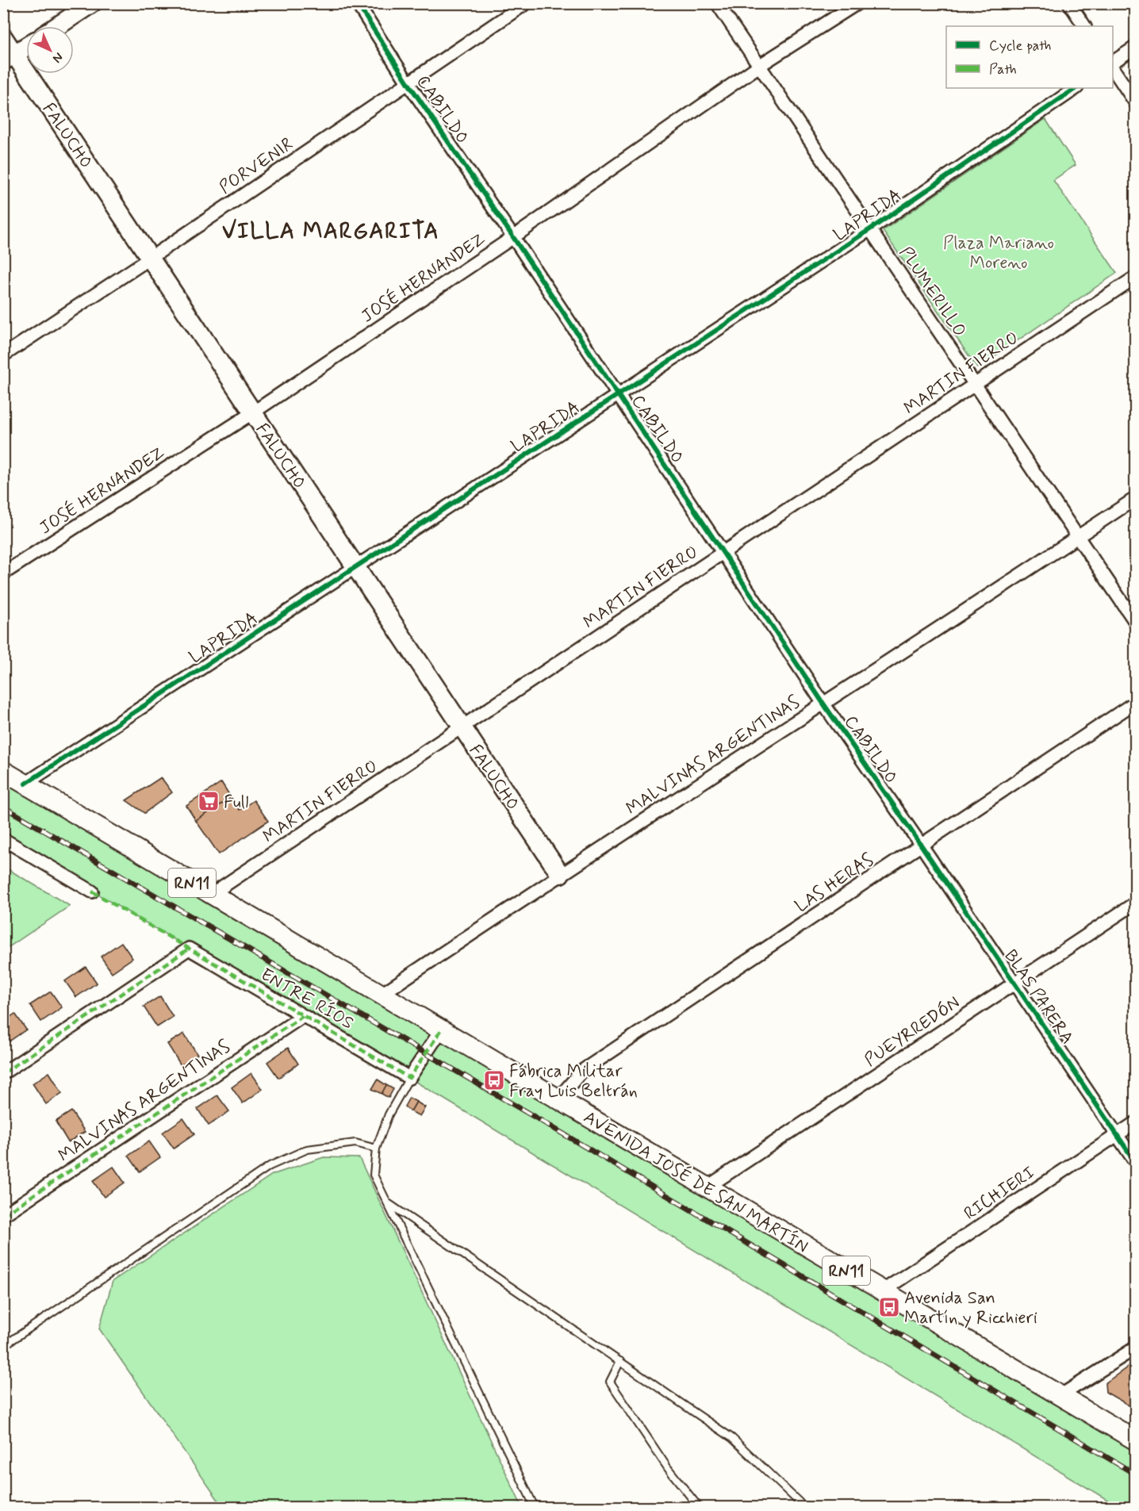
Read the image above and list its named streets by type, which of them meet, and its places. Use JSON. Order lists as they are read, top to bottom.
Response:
{
  "streets": {
    "main road": ["RN11", "AVENIDA JOSÉ DE SAN MARTÍN"],
    "street": [
      "CABILDO",
      "FALUCHO",
      "PORVENIR",
      "LAPRIDA",
      "JOSÉ HERNANDEZ",
      "PLUMERILLO",
      "MARTIN FIERRO",
      "MALVINAS ARGENTINAS",
      "LAS HERAS",
      "BLAS PARERA",
      "ENTRE RÍOS",
      "PUEYRREDÓN",
      "RICHIERI"
    ]
  },
  "crossings": [
    ["CABILDO", "PORVENIR"],
    ["CABILDO", "LAPRIDA"],
    ["CABILDO", "JOSÉ HERNANDEZ"],
    ["CABILDO", "MARTIN FIERRO"],
    ["CABILDO", "MALVINAS ARGENTINAS"],
    ["CABILDO", "LAS HERAS"],
    ["CABILDO", "BLAS PARERA"],
    ["FALUCHO", "PORVENIR"],
    ["FALUCHO", "LAPRIDA"],
    ["FALUCHO", "JOSÉ HERNANDEZ"],
    ["FALUCHO", "MARTIN FIERRO"],
    ["FALUCHO", "MALVINAS ARGENTINAS"],
    ["LAPRIDA", "PLUMERILLO"],
    ["LAPRIDA", "RN11"],
    ["JOSÉ HERNANDEZ", "PLUMERILLO"],
    ["PLUMERILLO", "MARTIN FIERRO"],
    ["PLUMERILLO", "MALVINAS ARGENTINAS"],
    ["MARTIN FIERRO", "RN11"],
    ["MALVINAS ARGENTINAS", "RN11"],
    ["MALVINAS ARGENTINAS", "ENTRE RÍOS"],
    ["MALVINAS ARGENTINAS", "AVENIDA JOSÉ DE SAN MARTÍN"],
    ["LAS HERAS", "BLAS PARERA"],
    ["LAS HERAS", "AVENIDA JOSÉ DE SAN MARTÍN"],
    ["RN11", "AVENIDA JOSÉ DE SAN MARTÍN"],
    ["BLAS PARERA", "PUEYRREDÓN"],
    ["BLAS PARERA", "RICHIERI"],
    ["PUEYRREDÓN", "AVENIDA JOSÉ DE SAN MARTÍN"],
    ["AVENIDA JOSÉ DE SAN MARTÍN", "RICHIERI"]
  ],
  "districts": ["VILLA MARGARITA"],
  "parks": ["Plaza Mariano Moreno"],
  "places": {
    "supermarket": ["Full"],
    "bus stop": ["Fábrica Militar Fray Luis Beltrán", "Avenida San Martín y Ricchieri"]
  },
  "legend": ["Cycle path", "Path"],
  "north": "bottom right"
}
